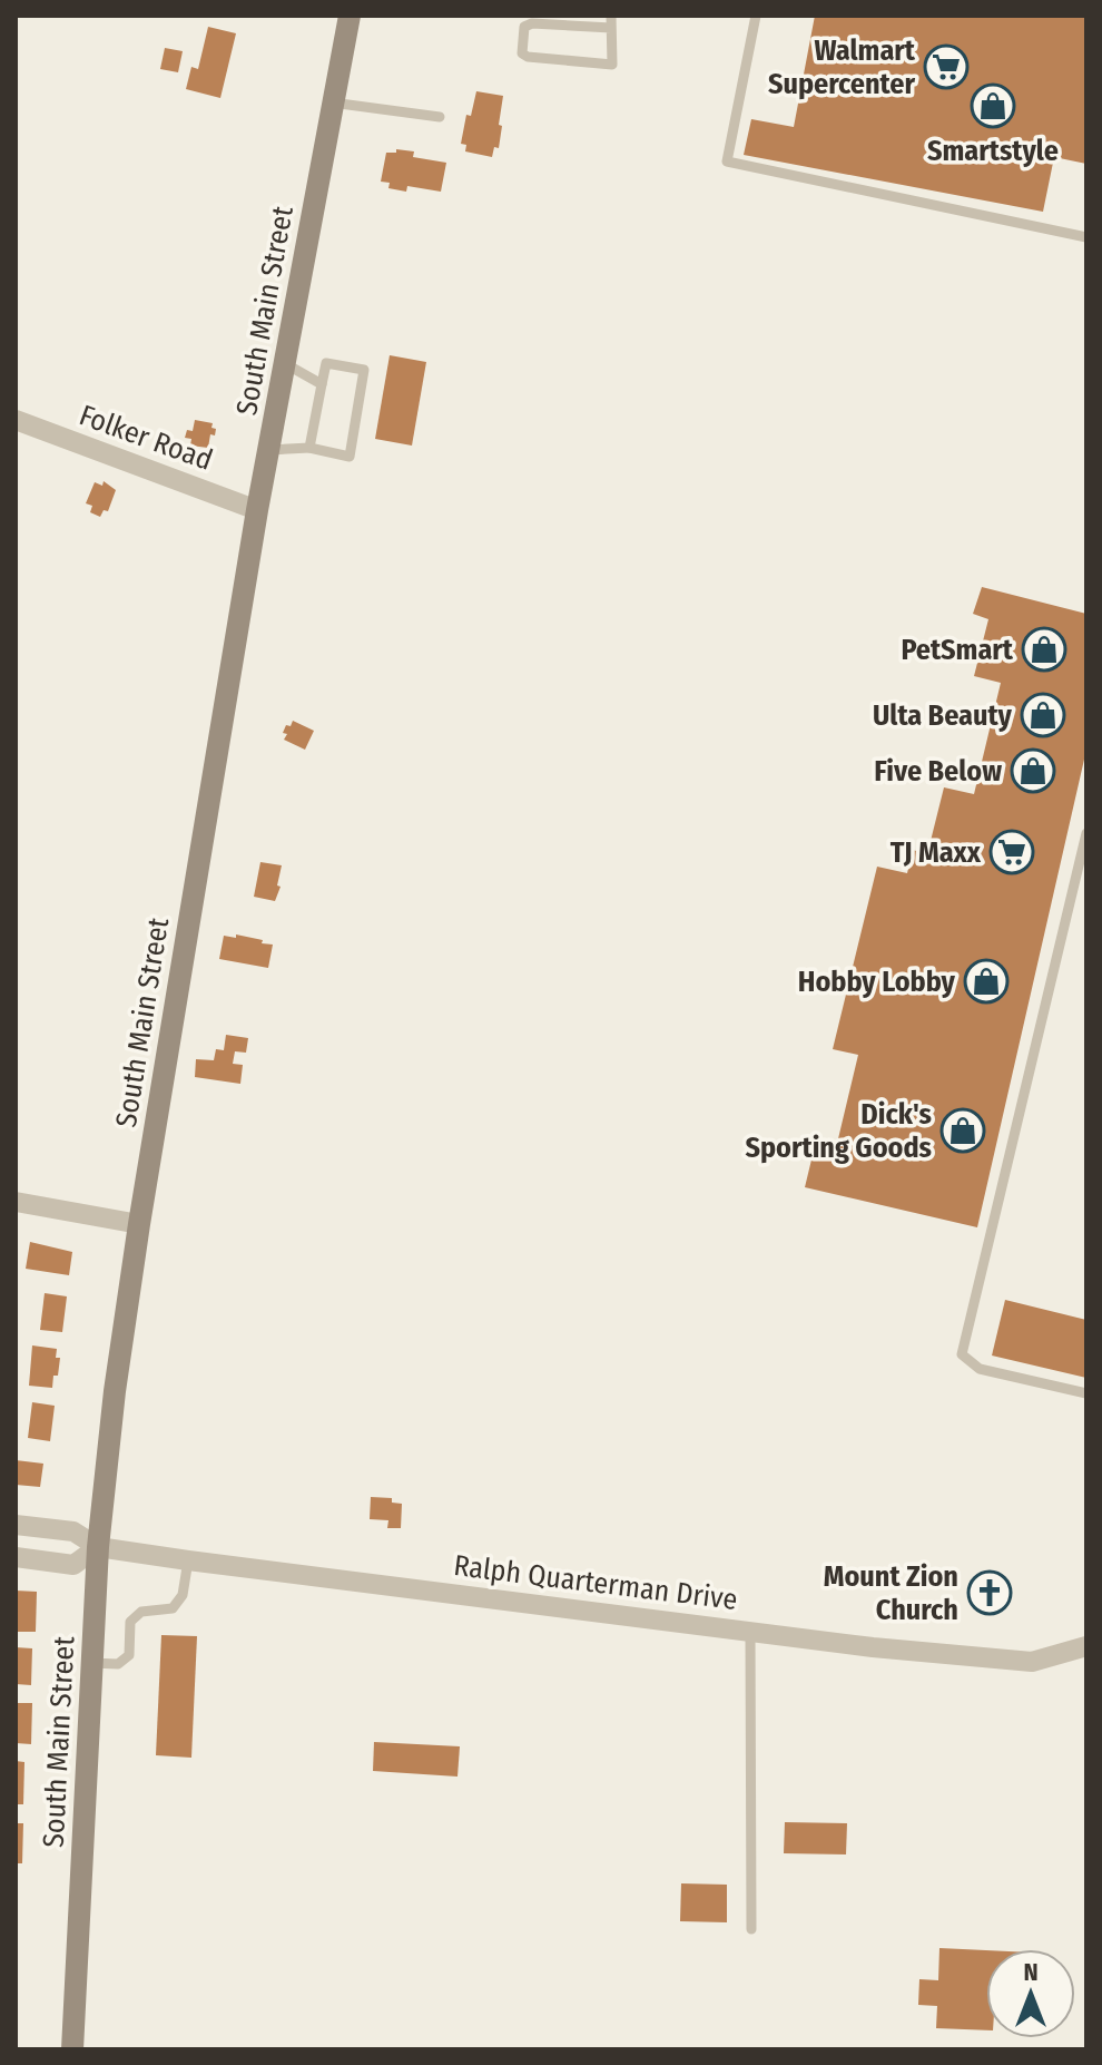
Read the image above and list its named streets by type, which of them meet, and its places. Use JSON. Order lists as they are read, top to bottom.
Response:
{
  "streets": {
    "street": ["South Main Street", "Folker Road", "Ralph Quarterman Drive"]
  },
  "crossings": [
    ["South Main Street", "Folker Road"],
    ["South Main Street", "Ralph Quarterman Drive"]
  ],
  "places": {
    "supermarket": ["Walmart Supercenter", "TJ Maxx"],
    "shop": [
      "Smartstyle",
      "PetSmart",
      "Ulta Beauty",
      "Five Below",
      "Hobby Lobby",
      "Dick's Sporting Goods"
    ],
    "church": ["Mount Zion Church"]
  },
  "north": "top"
}
